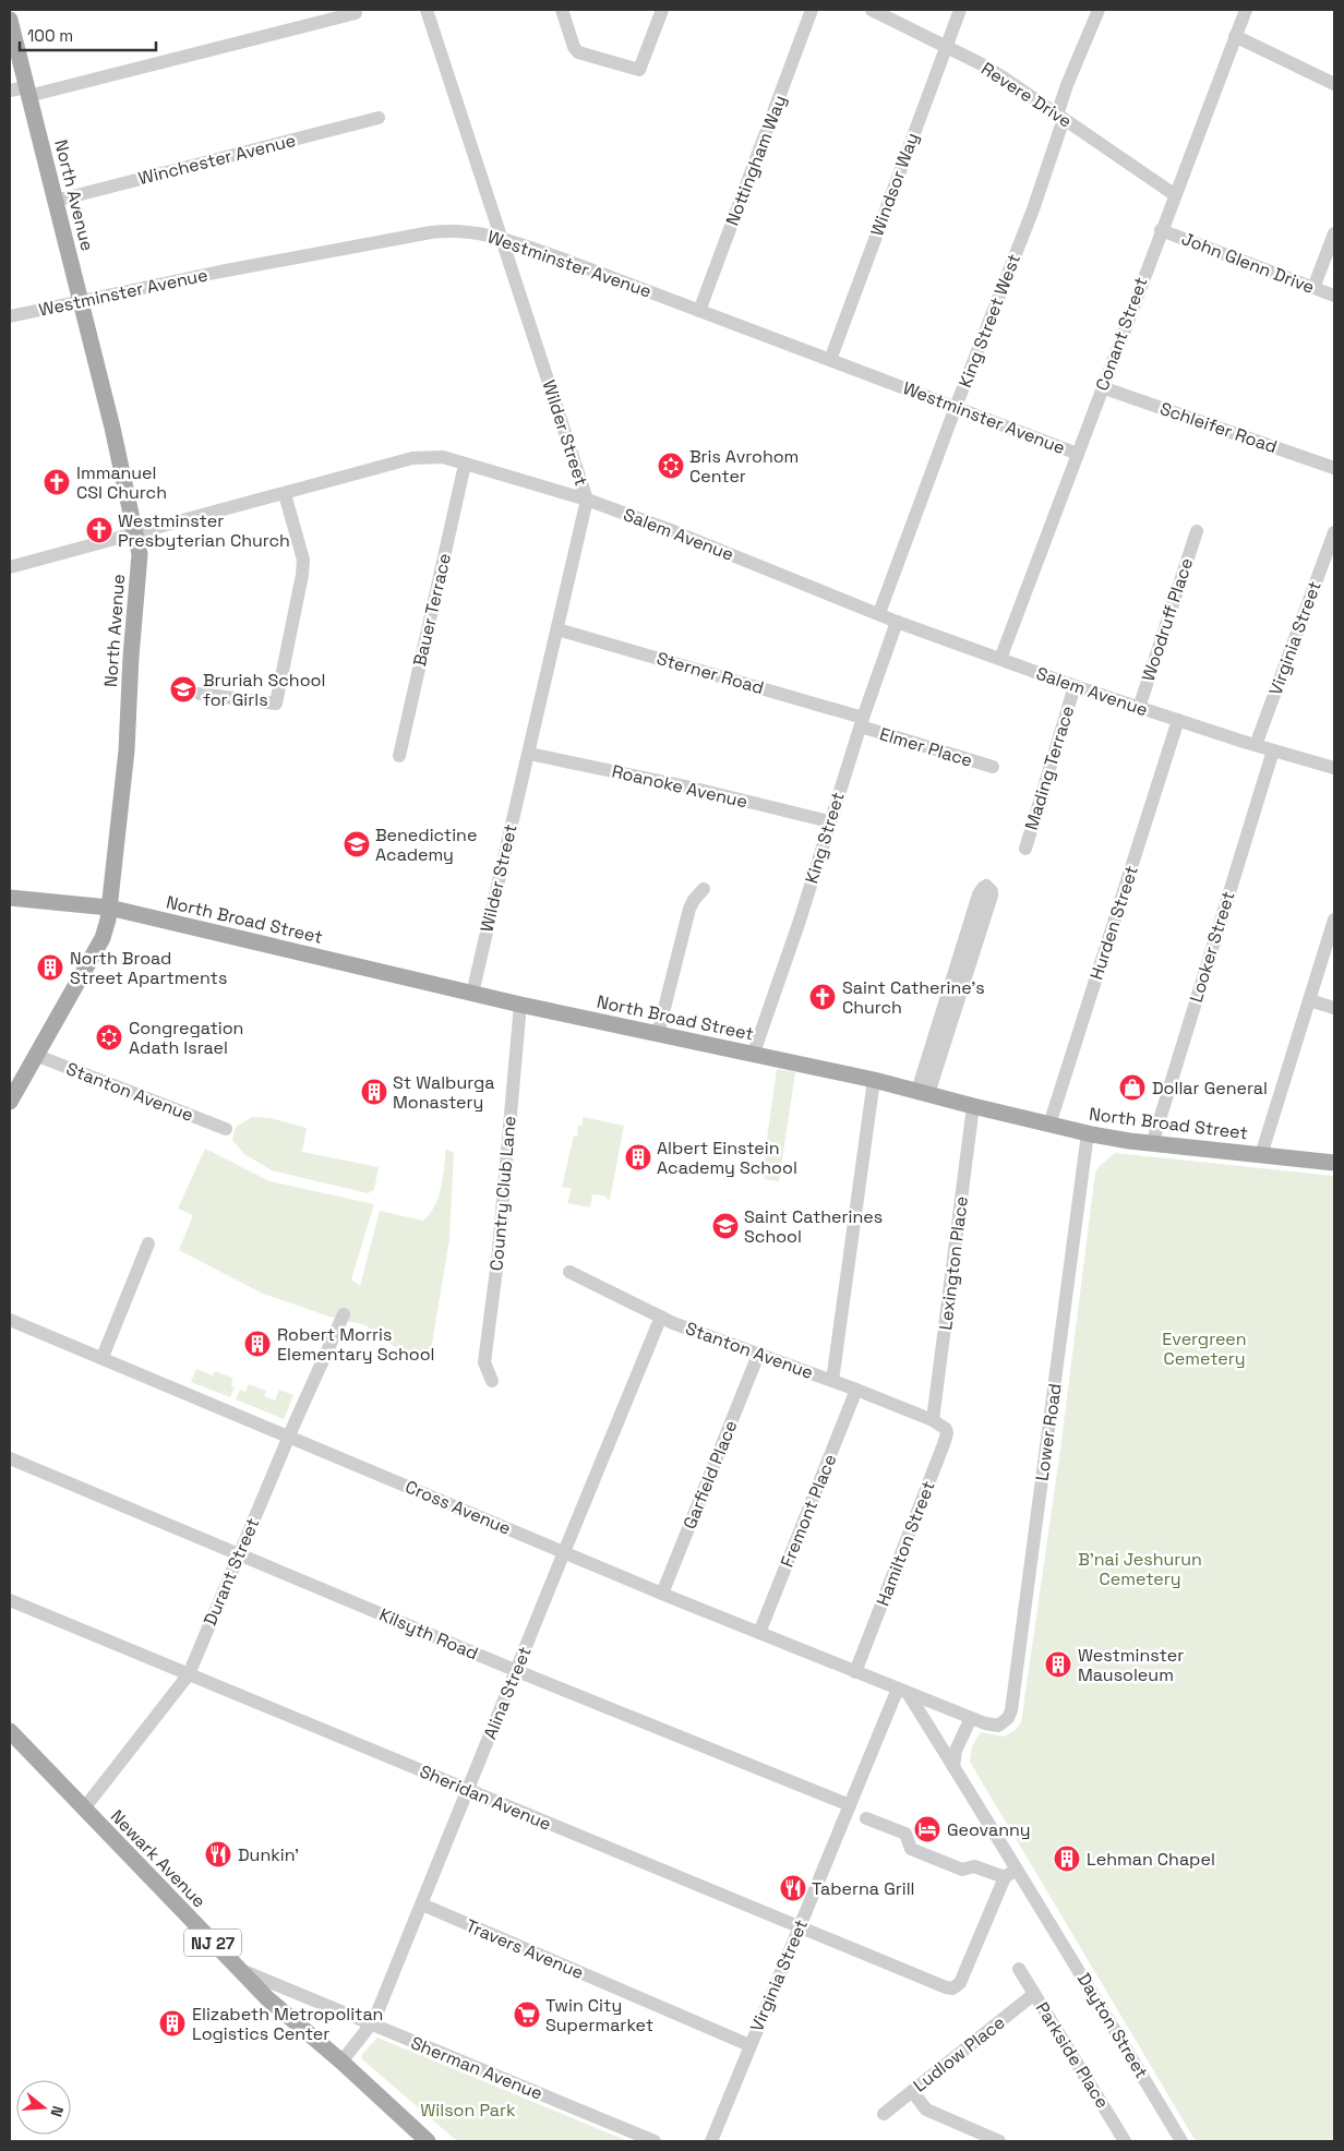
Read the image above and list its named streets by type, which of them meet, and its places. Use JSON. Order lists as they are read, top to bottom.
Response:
{
  "streets": {
    "main road": [
      "North Avenue",
      "North Broad Street",
      "Newark Avenue",
      "NJ 27"
    ],
    "street": [
      "Revere Drive",
      "Winchester Avenue",
      "Nottingham Way",
      "Windsor Way",
      "John Glenn Drive",
      "Westminster Avenue",
      "King Street West",
      "Conant Street",
      "Schleifer Road",
      "Wilder Street",
      "Salem Avenue",
      "Bauer Terrace",
      "Woodruff Place",
      "Virginia Street",
      "Sterner Road",
      "Elmer Place",
      "Mading Terrace",
      "Roanoke Avenue",
      "King Street",
      "Hurden Street",
      "Looker Street",
      "Stanton Avenue",
      "Country Club Lane",
      "Lexington Place",
      "Lower Road",
      "Garfield Place",
      "Cross Avenue",
      "Fremont Place",
      "Hamilton Street",
      "Durant Street",
      "Kilsyth Road",
      "Alina Street",
      "Sheridan Avenue",
      "Travers Avenue",
      "Dayton Street",
      "Ludlow Place",
      "Parkside Place",
      "Sherman Avenue"
    ]
  },
  "crossings": [
    ["Revere Drive", "Windsor Way"],
    ["Revere Drive", "King Street West"],
    ["Revere Drive", "Conant Street"],
    ["Winchester Avenue", "North Avenue"],
    ["Nottingham Way", "Westminster Avenue"],
    ["Windsor Way", "Westminster Avenue"],
    ["North Avenue", "Westminster Avenue"],
    ["North Avenue", "Salem Avenue"],
    ["North Avenue", "North Broad Street"],
    ["North Avenue", "Stanton Avenue"],
    ["John Glenn Drive", "Conant Street"],
    ["Westminster Avenue", "King Street West"],
    ["Westminster Avenue", "Conant Street"],
    ["Westminster Avenue", "Wilder Street"],
    ["King Street West", "Salem Avenue"],
    ["Conant Street", "Schleifer Road"],
    ["Conant Street", "Salem Avenue"],
    ["Wilder Street", "Salem Avenue"],
    ["Wilder Street", "Sterner Road"],
    ["Wilder Street", "Roanoke Avenue"],
    ["Wilder Street", "North Broad Street"],
    ["Salem Avenue", "Bauer Terrace"],
    ["Salem Avenue", "Woodruff Place"],
    ["Salem Avenue", "Virginia Street"],
    ["Salem Avenue", "Mading Terrace"],
    ["Salem Avenue", "King Street"],
    ["Salem Avenue", "Hurden Street"],
    ["Salem Avenue", "Looker Street"],
    ["Virginia Street", "Cross Avenue"],
    ["Virginia Street", "Kilsyth Road"],
    ["Virginia Street", "Sheridan Avenue"],
    ["Virginia Street", "Travers Avenue"],
    ["Sterner Road", "Elmer Place"],
    ["Sterner Road", "King Street"],
    ["Elmer Place", "King Street"],
    ["Roanoke Avenue", "King Street"],
    ["King Street", "North Broad Street"],
    ["North Broad Street", "Hurden Street"],
    ["North Broad Street", "Looker Street"],
    ["North Broad Street", "Country Club Lane"],
    ["North Broad Street", "Lexington Place"],
    ["North Broad Street", "Lower Road"],
    ["Stanton Avenue", "Lexington Place"],
    ["Stanton Avenue", "Garfield Place"],
    ["Stanton Avenue", "Fremont Place"],
    ["Stanton Avenue", "Hamilton Street"],
    ["Stanton Avenue", "Alina Street"],
    ["Lexington Place", "Hamilton Street"],
    ["Lower Road", "Cross Avenue"],
    ["Garfield Place", "Cross Avenue"],
    ["Cross Avenue", "Fremont Place"],
    ["Cross Avenue", "Hamilton Street"],
    ["Cross Avenue", "Durant Street"],
    ["Cross Avenue", "Alina Street"],
    ["Durant Street", "Kilsyth Road"],
    ["Durant Street", "Sheridan Avenue"],
    ["Durant Street", "Newark Avenue"],
    ["Kilsyth Road", "Alina Street"],
    ["Alina Street", "Sheridan Avenue"],
    ["Alina Street", "Newark Avenue"],
    ["Alina Street", "Travers Avenue"],
    ["Alina Street", "Sherman Avenue"],
    ["Sheridan Avenue", "Dayton Street"],
    ["Newark Avenue", "Sherman Avenue"],
    ["Ludlow Place", "Parkside Place"]
  ],
  "parks": ["Evergreen Cemetery", "B'nai Jeshurun Cemetery", "Wilson Park"],
  "places": {
    "synagogue": ["Bris Avrohom Center", "Congregation Adath Israel"],
    "church": ["Immanuel CSI Church", "Westminster Presbyterian Church", "Saint Catherine's Church"],
    "school or university": ["Bruriah School for Girls", "Benedictine Academy", "Saint Catherines School"],
    "building": [
      "North Broad Street Apartments",
      "St Walburga Monastery",
      "Albert Einstein Academy School",
      "Robert Morris Elementary School",
      "Westminster Mausoleum",
      "Lehman Chapel",
      "Elizabeth Metropolitan Logistics Center"
    ],
    "shop": ["Dollar General"],
    "hotel": ["Geovanny"],
    "restaurant": ["Dunkin'", "Taberna Grill"],
    "supermarket": ["Twin City Supermarket"]
  },
  "scale_bar": "100 m",
  "north": "right"
}
